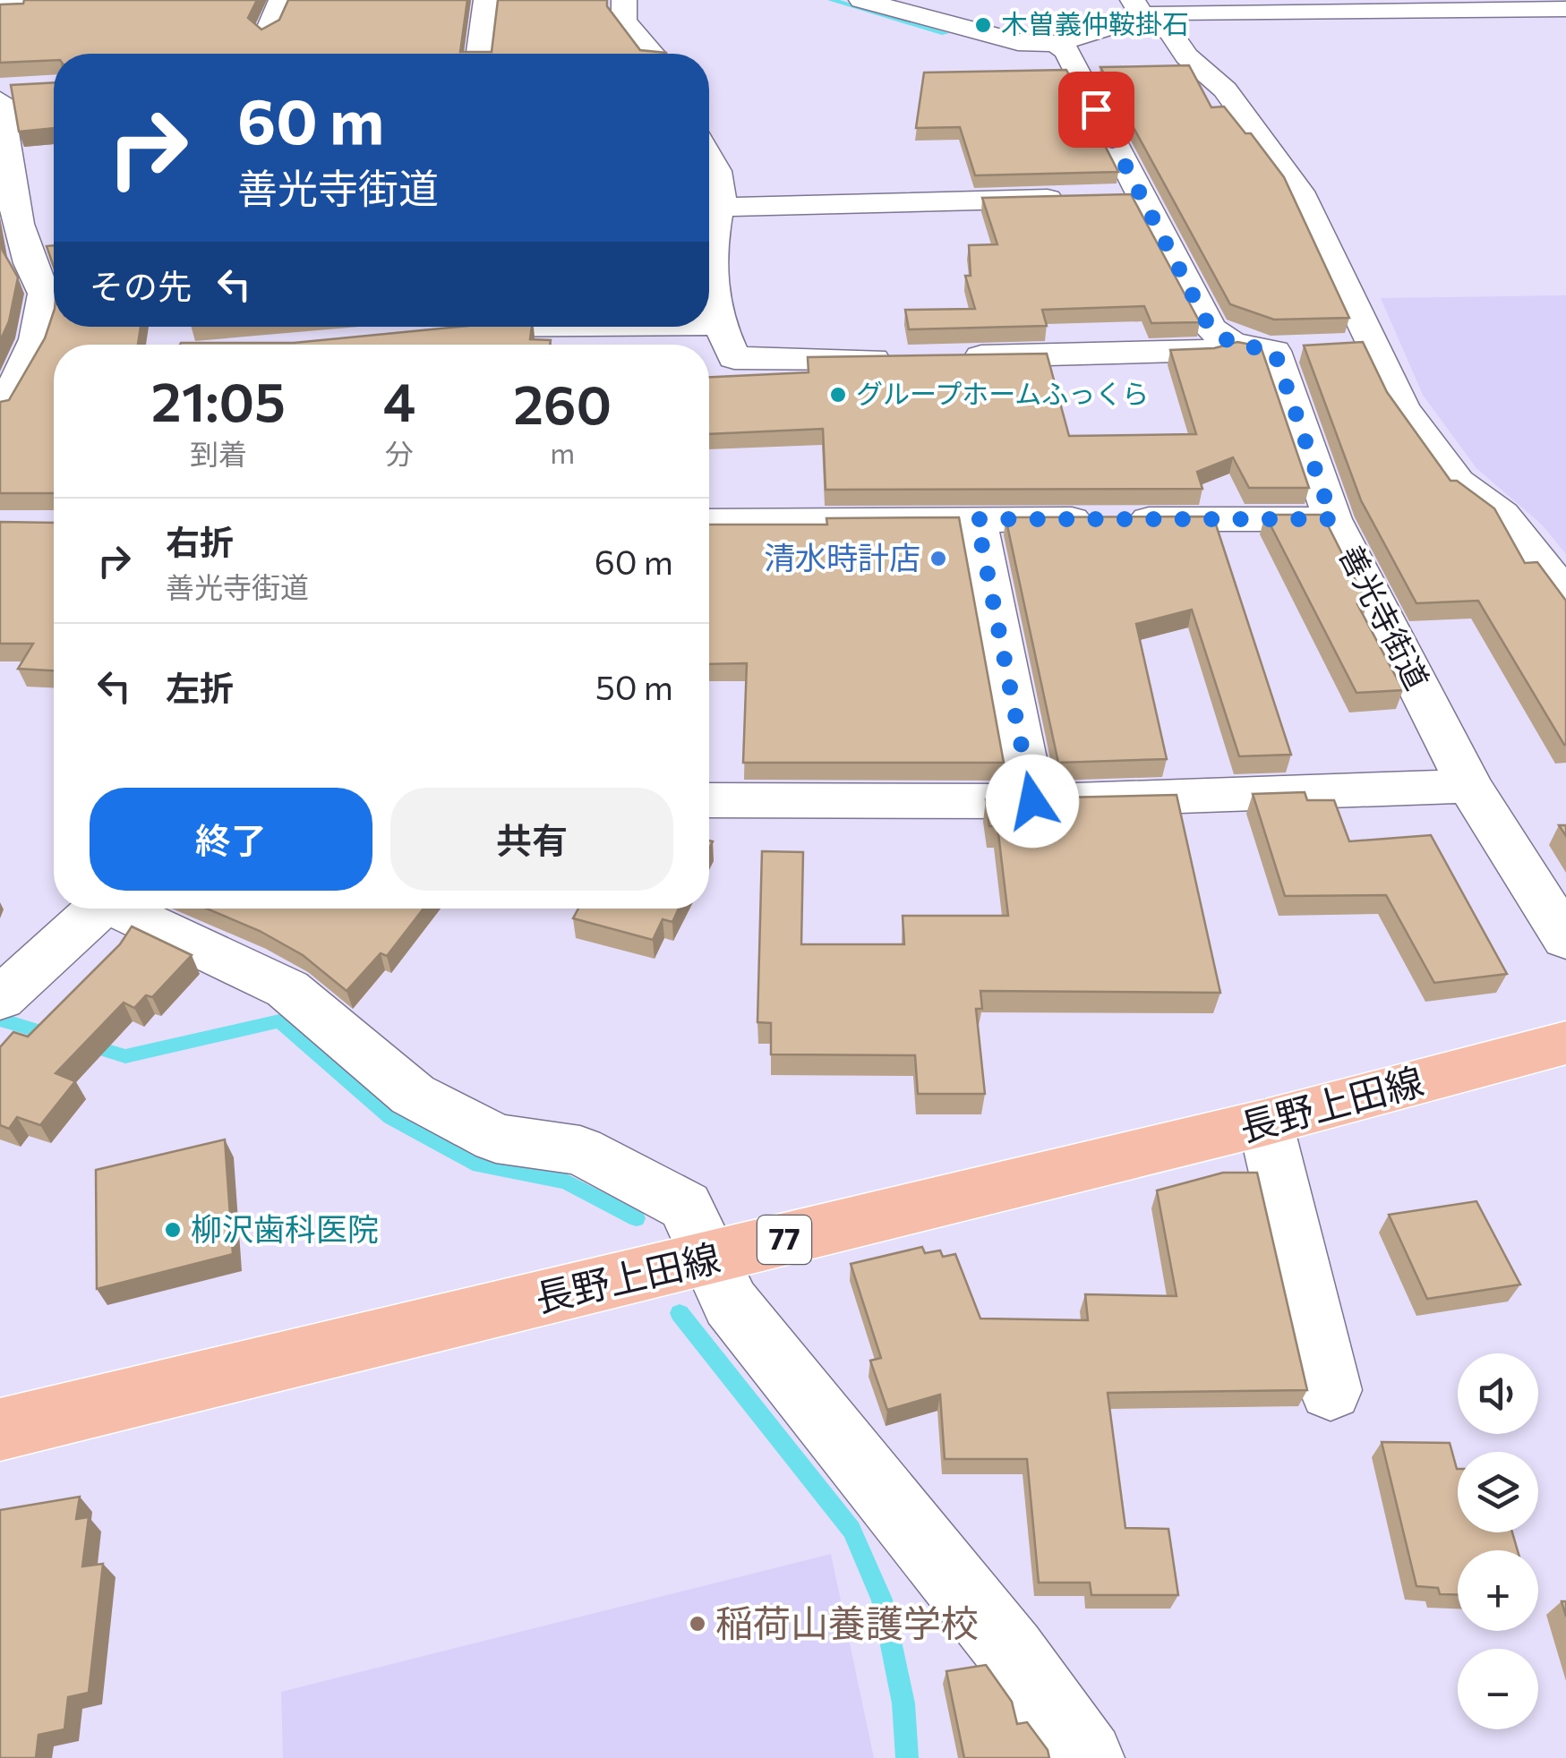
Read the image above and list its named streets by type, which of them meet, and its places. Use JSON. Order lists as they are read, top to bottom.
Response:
{
  "streets": {
    "main road": ["長野上田線", "77"],
    "street": ["善光寺街道"]
  },
  "places": [
    "木曽義仲鞍掛石",
    "グループホームふっくら",
    "清水時計店",
    "柳沢歯科医院",
    "稲荷山養護学校"
  ],
  "page": {
    "turn": ["60 m", "善光寺街道"],
    "then": "その先",
    "eta": [
      "21:05",
      "到着",
      "4",
      "分",
      "260",
      "m"
    ],
    "list": [
      {
        "name": "右折",
        "note": "善光寺街道",
        "value": "60 m"
      },
      {
        "name": "左折",
        "value": "50 m"
      }
    ],
    "buttons": ["終了", "共有"],
    "map_buttons": ["+", "−"]
  }
}
